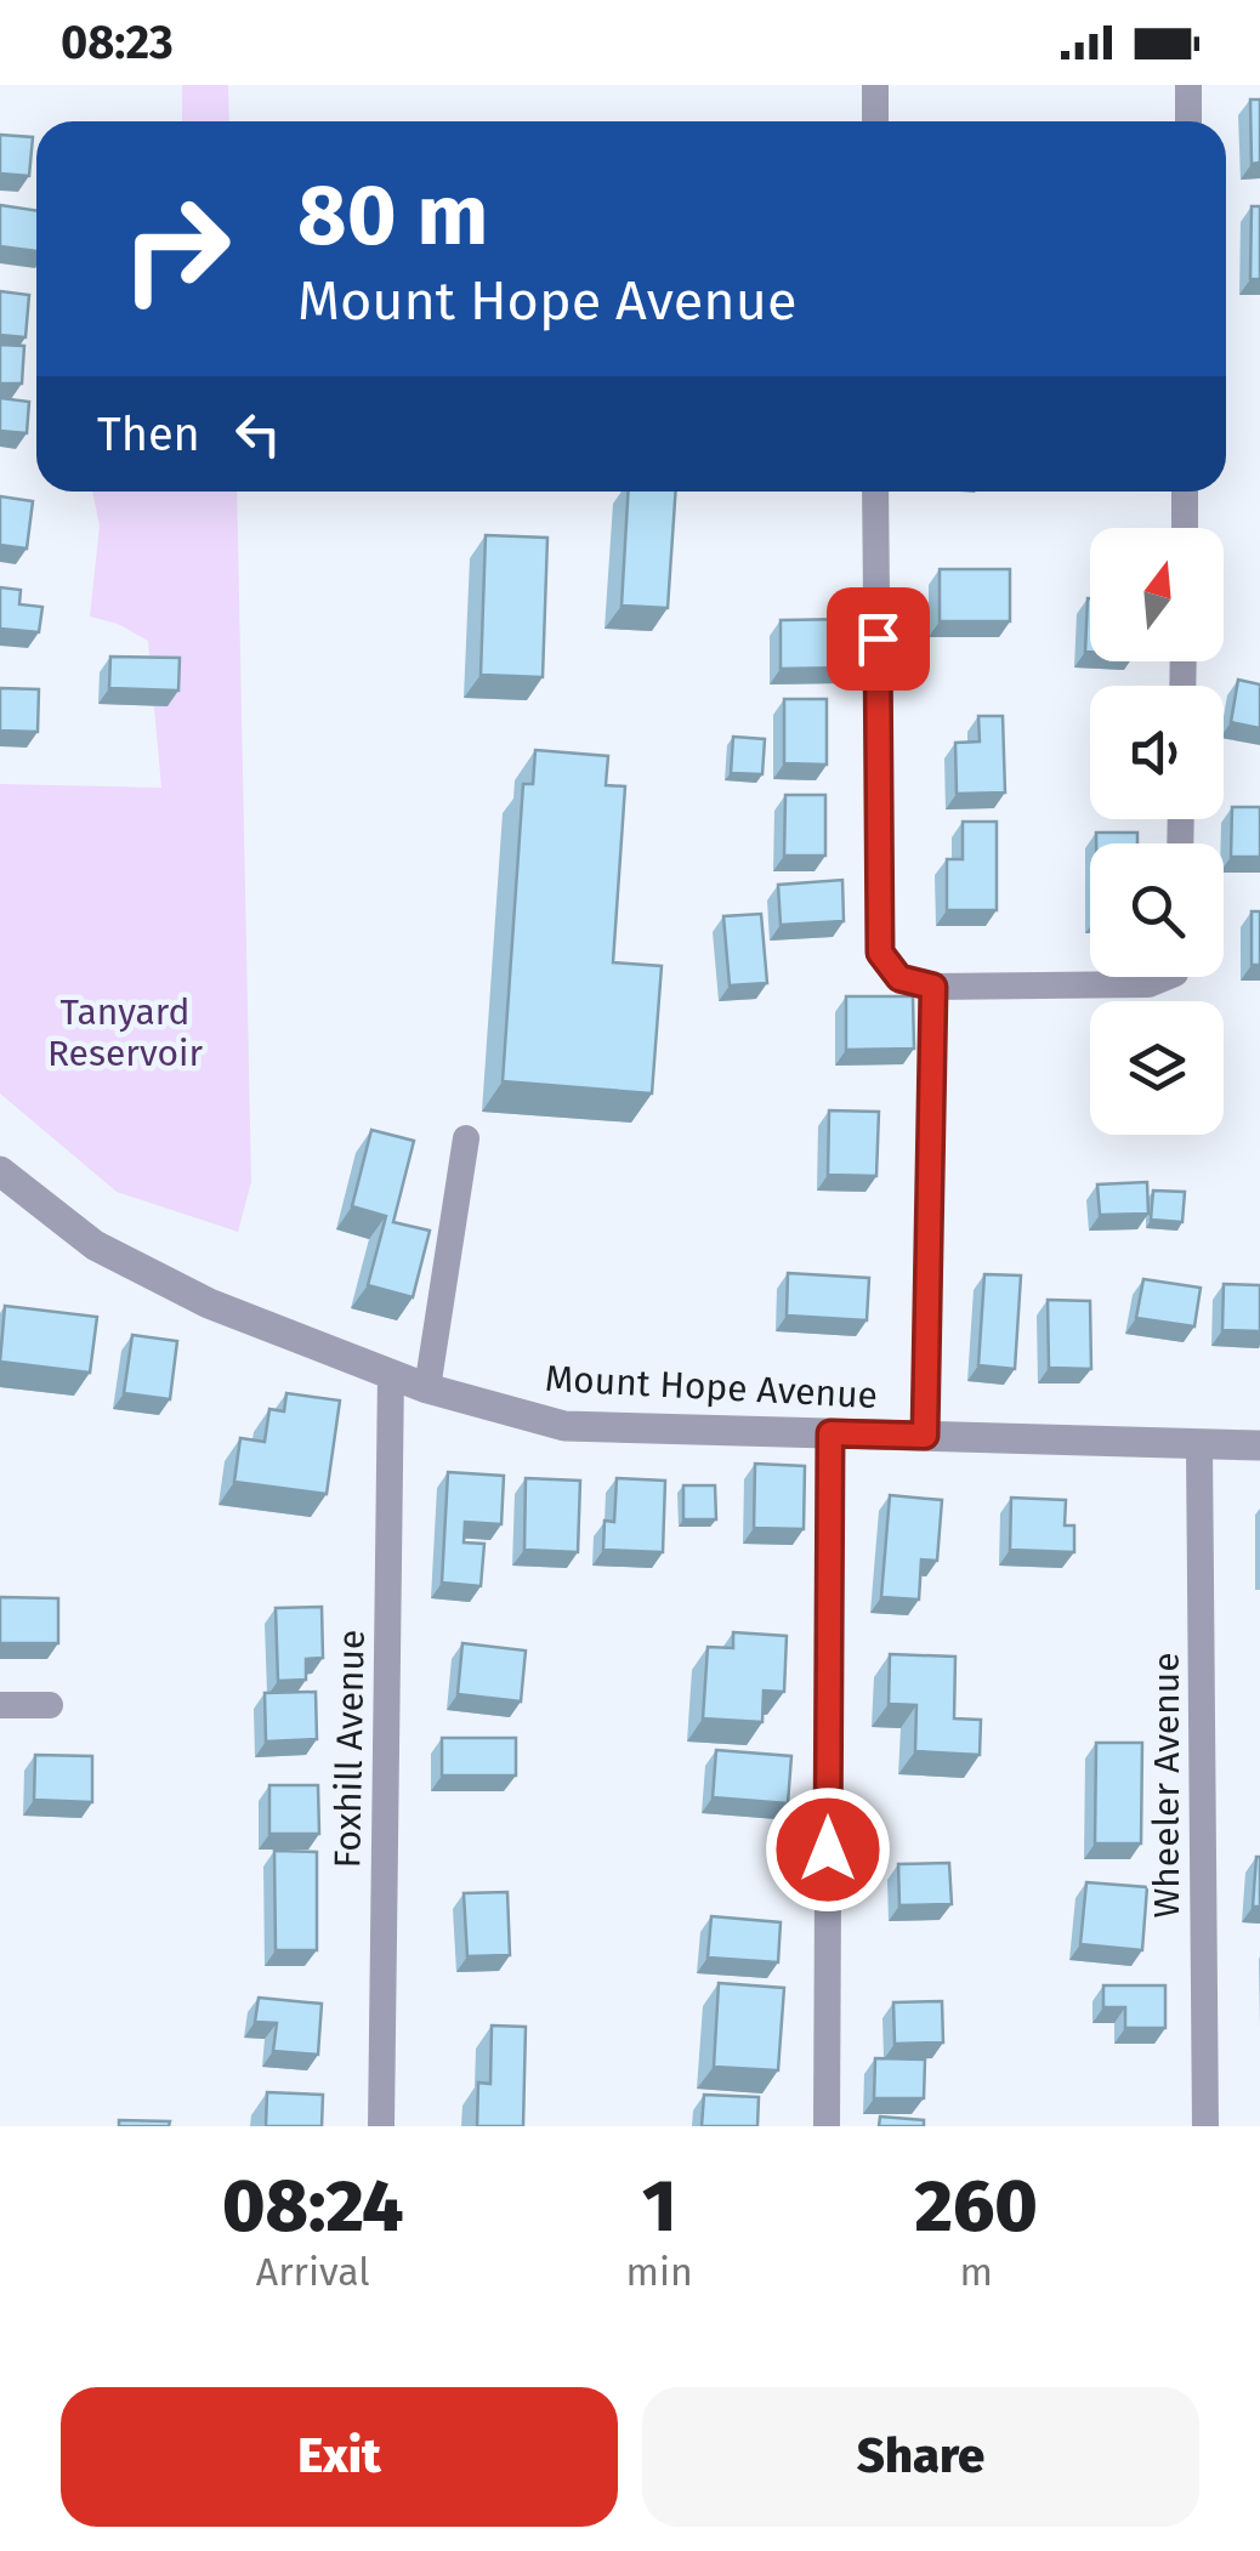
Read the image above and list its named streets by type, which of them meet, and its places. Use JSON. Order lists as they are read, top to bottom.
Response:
{
  "streets": {
    "street": ["Mount Hope Avenue", "Foxhill Avenue", "Wheeler Avenue"]
  },
  "crossings": [
    ["Mount Hope Avenue", "Foxhill Avenue"],
    ["Mount Hope Avenue", "Wheeler Avenue"]
  ],
  "parks": ["Tanyard Reservoir"],
  "north": "top",
  "page": {
    "status": "08:23",
    "turn": ["80 m", "Mount Hope Avenue"],
    "then": "Then",
    "eta": [
      "08:24",
      "Arrival",
      "1",
      "min",
      "260",
      "m"
    ],
    "buttons": ["Exit", "Share"]
  }
}
